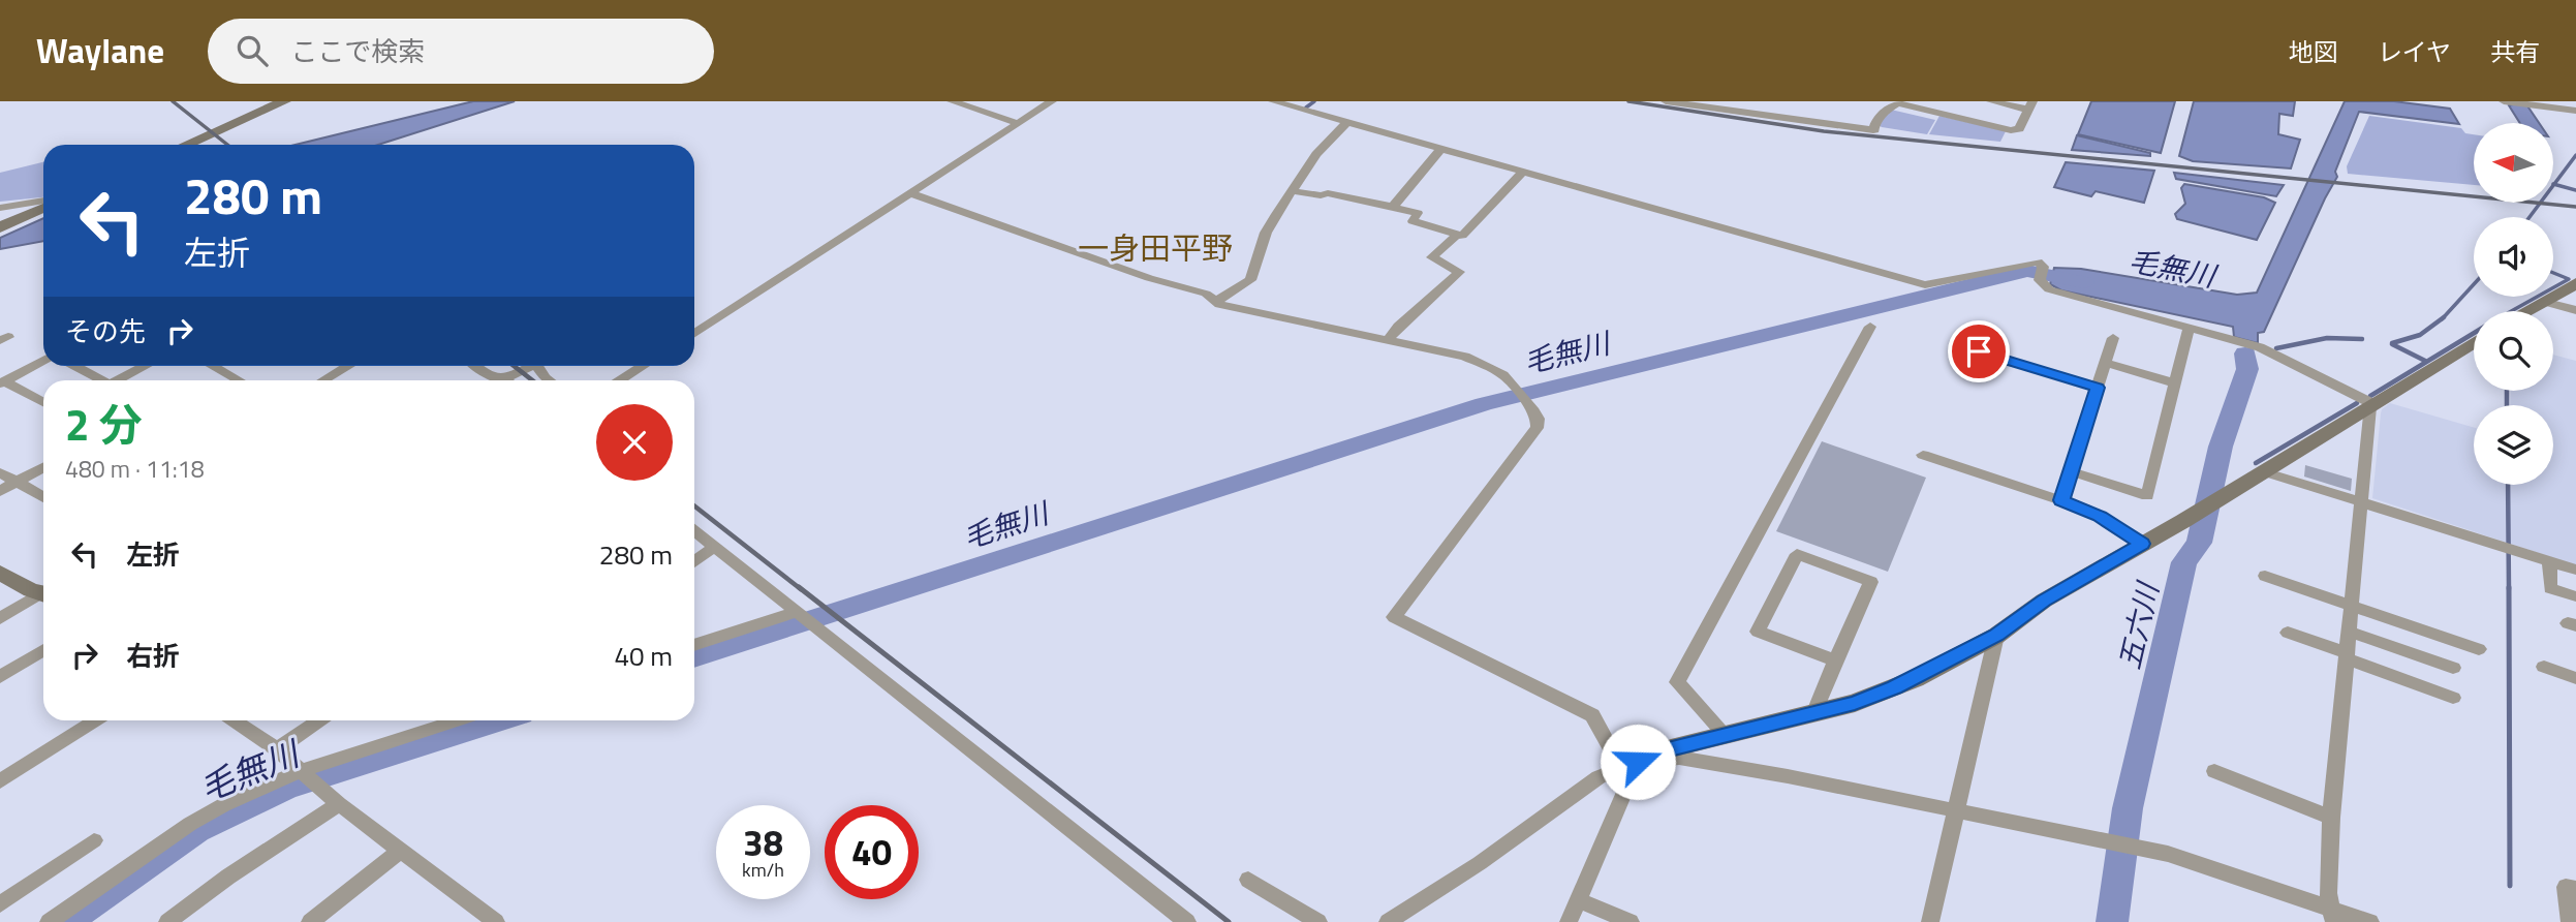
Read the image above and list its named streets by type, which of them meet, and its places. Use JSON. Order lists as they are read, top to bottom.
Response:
{
  "districts": ["一身田平野"],
  "water": ["毛無川", "五六川"],
  "north": "left",
  "page": {
    "header": "Waylane",
    "search": "ここで検索",
    "nav": ["地図", "レイヤ", "共有"],
    "turn": ["280 m", "左折"],
    "then": "その先",
    "heading": ["2 分", "480 m · 11:18"],
    "list": [
      {
        "name": "左折",
        "value": "280 m"
      },
      {
        "name": "右折",
        "value": "40 m"
      }
    ],
    "speed": "38 km/h",
    "limit": "40"
  }
}
